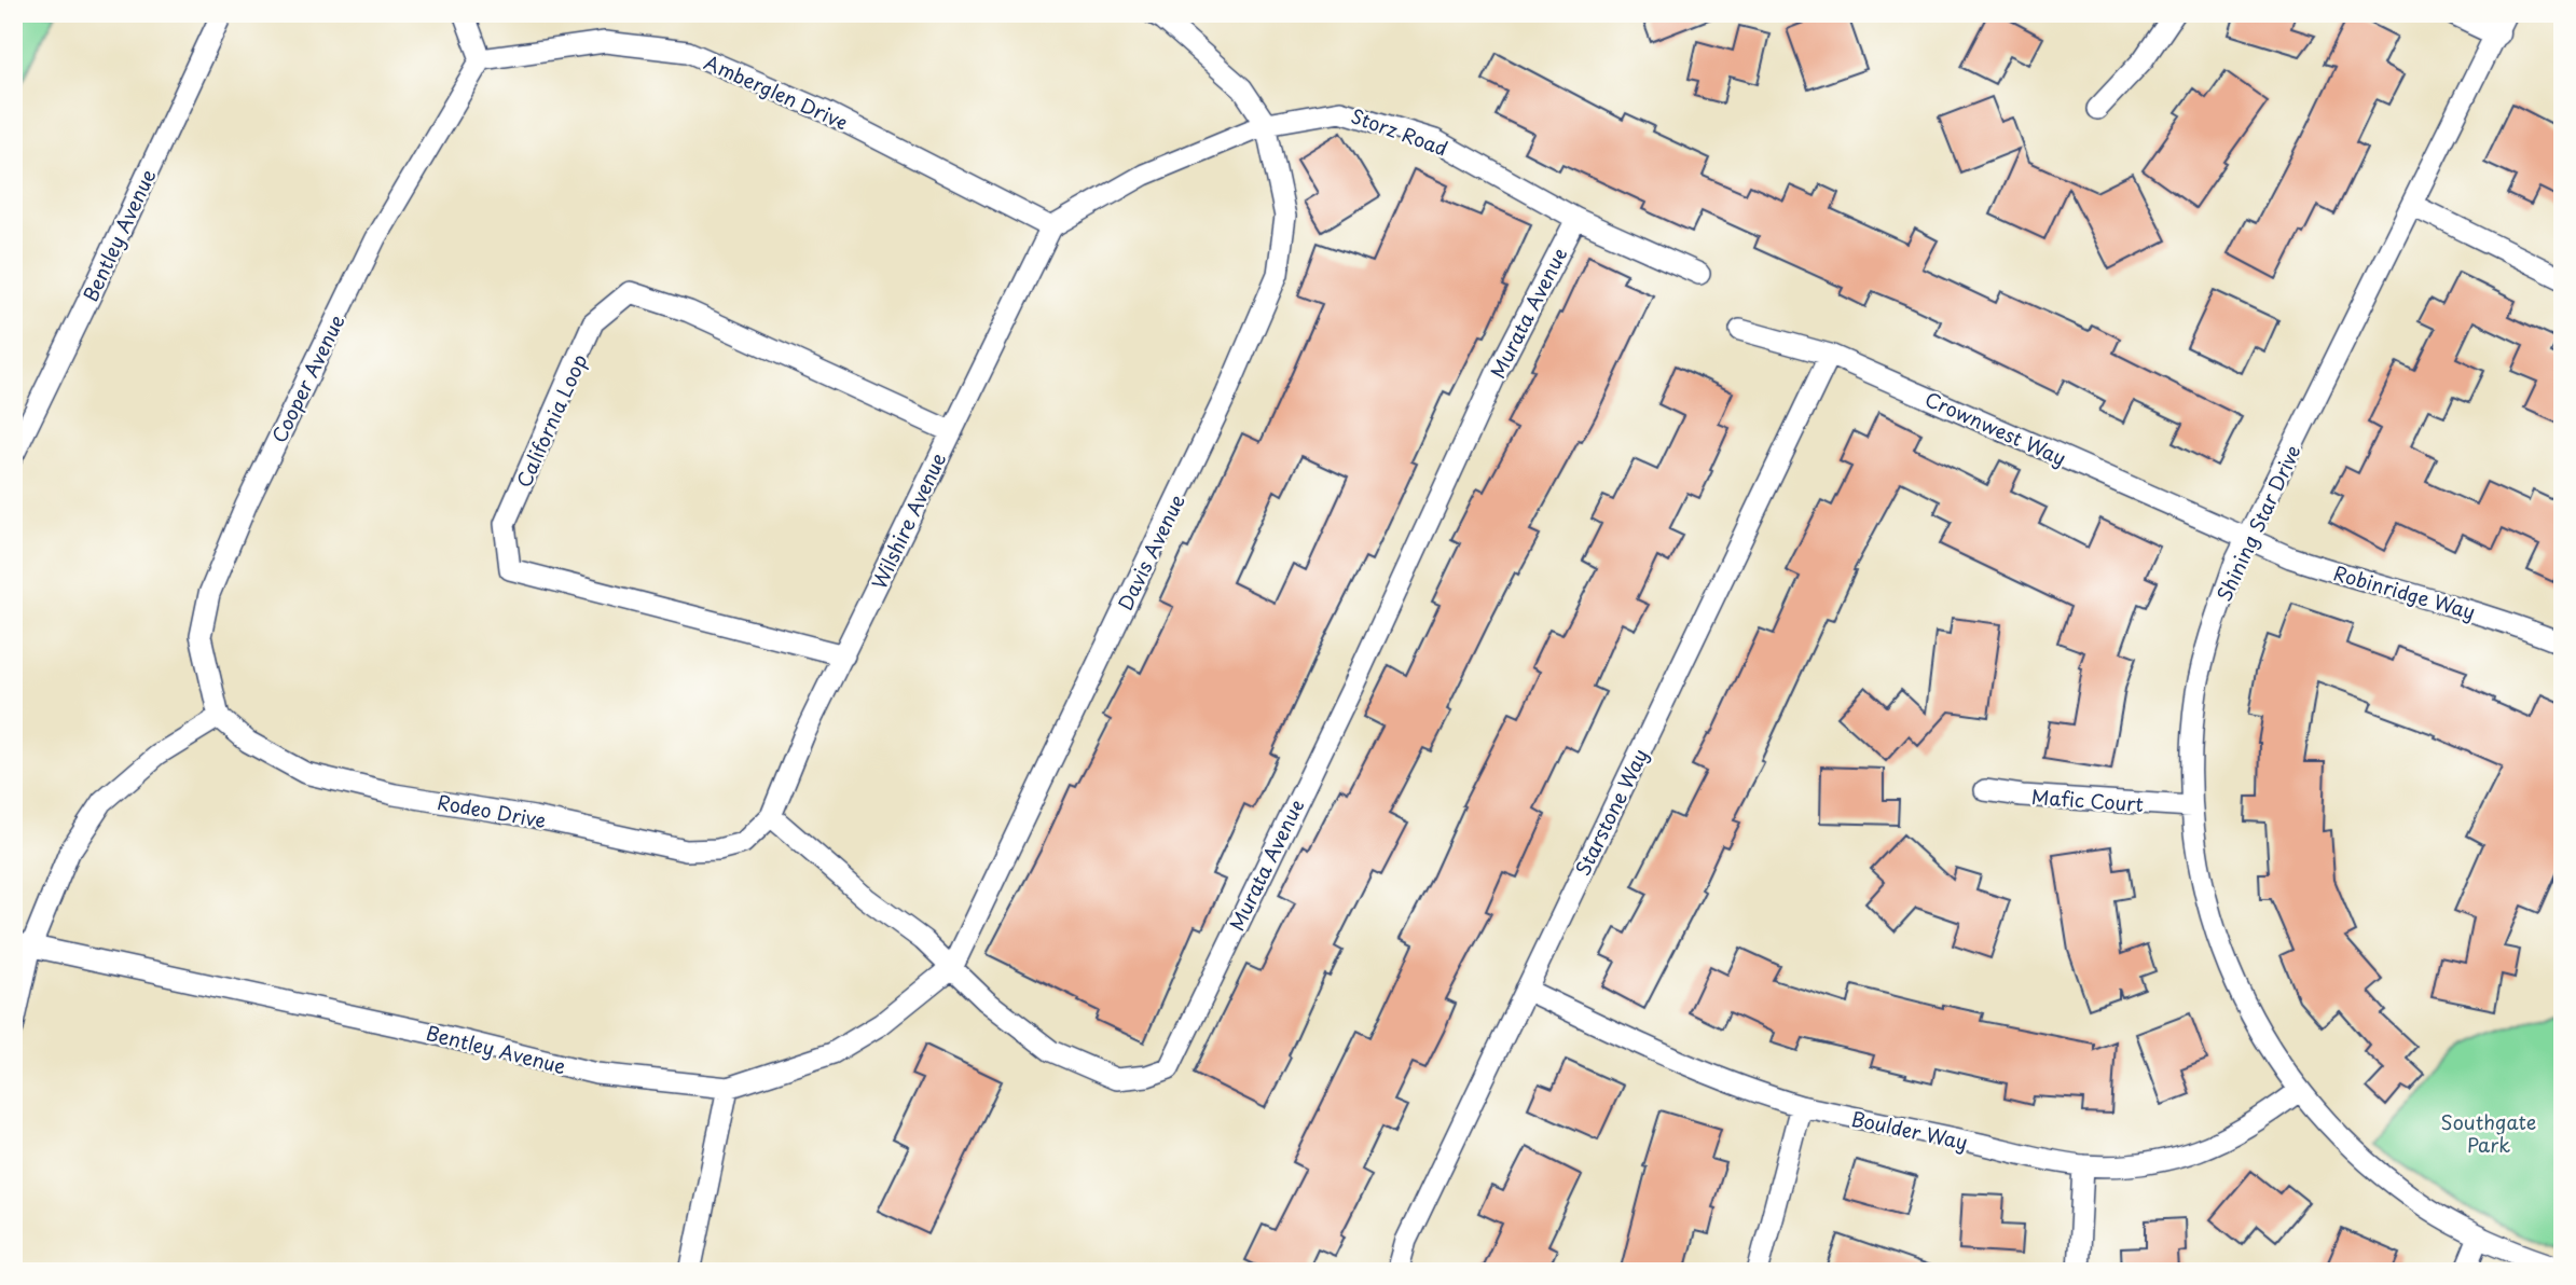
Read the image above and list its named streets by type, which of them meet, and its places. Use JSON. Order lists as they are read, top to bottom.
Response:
{
  "streets": {
    "street": [
      "Amberglen Drive",
      "Storz Road",
      "Bentley Avenue",
      "Murata Avenue",
      "Cooper Avenue",
      "California Loop",
      "Crownwest Way",
      "Wilshire Avenue",
      "Shining Star Drive",
      "Davis Avenue",
      "Robinridge Way",
      "Mafic Court",
      "Rodeo Drive",
      "Starstone Way",
      "Boulder Way"
    ]
  },
  "crossings": [
    ["Amberglen Drive", "Storz Road"],
    ["Amberglen Drive", "Cooper Avenue"],
    ["Amberglen Drive", "Wilshire Avenue"],
    ["Storz Road", "Murata Avenue"],
    ["Storz Road", "Wilshire Avenue"],
    ["Storz Road", "Davis Avenue"],
    ["Bentley Avenue", "Murata Avenue"],
    ["Bentley Avenue", "Davis Avenue"],
    ["Murata Avenue", "Wilshire Avenue"],
    ["Murata Avenue", "Davis Avenue"],
    ["Murata Avenue", "Rodeo Drive"],
    ["Cooper Avenue", "Rodeo Drive"],
    ["California Loop", "Wilshire Avenue"],
    ["Crownwest Way", "Shining Star Drive"],
    ["Crownwest Way", "Robinridge Way"],
    ["Crownwest Way", "Starstone Way"],
    ["Wilshire Avenue", "Rodeo Drive"],
    ["Shining Star Drive", "Robinridge Way"],
    ["Shining Star Drive", "Mafic Court"],
    ["Shining Star Drive", "Boulder Way"],
    ["Starstone Way", "Boulder Way"]
  ],
  "parks": ["Southgate Park"]
}
